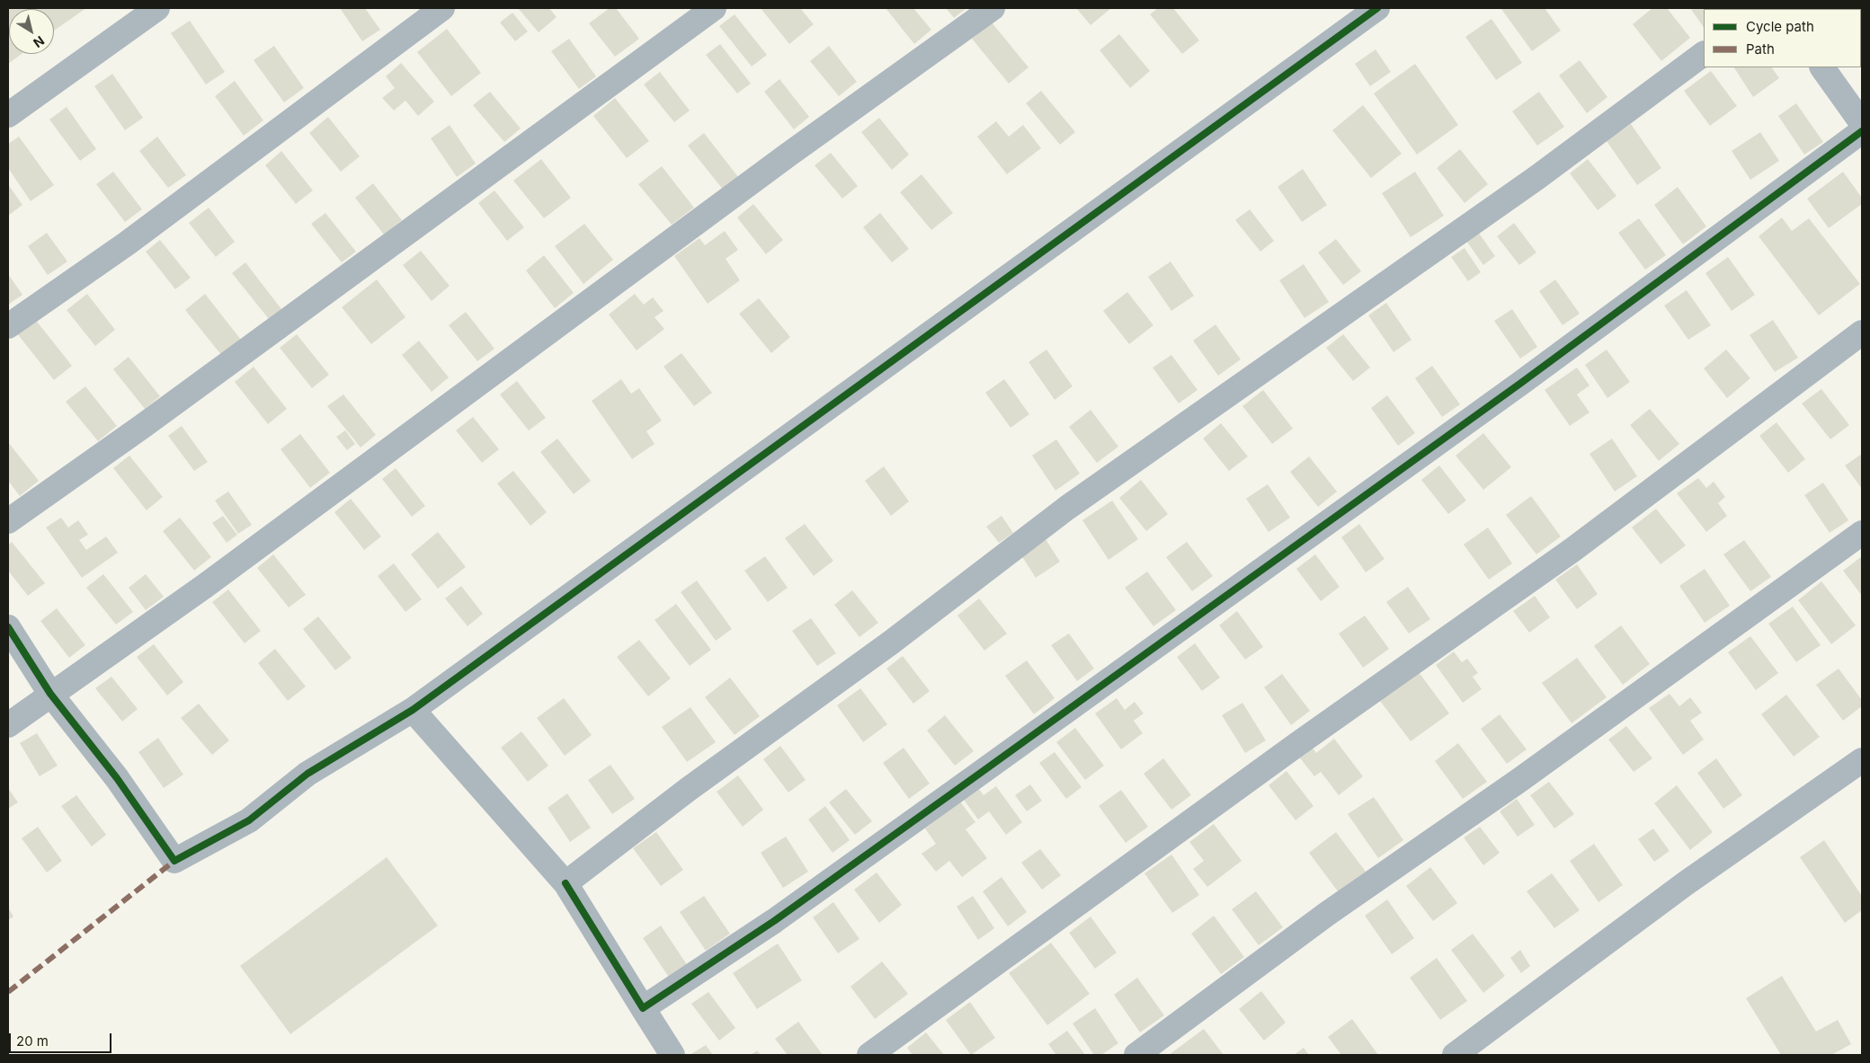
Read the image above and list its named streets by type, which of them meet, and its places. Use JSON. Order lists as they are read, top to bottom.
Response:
{
  "legend": ["Cycle path", "Path"],
  "scale_bar": "20 m",
  "north": "bottom right"
}
